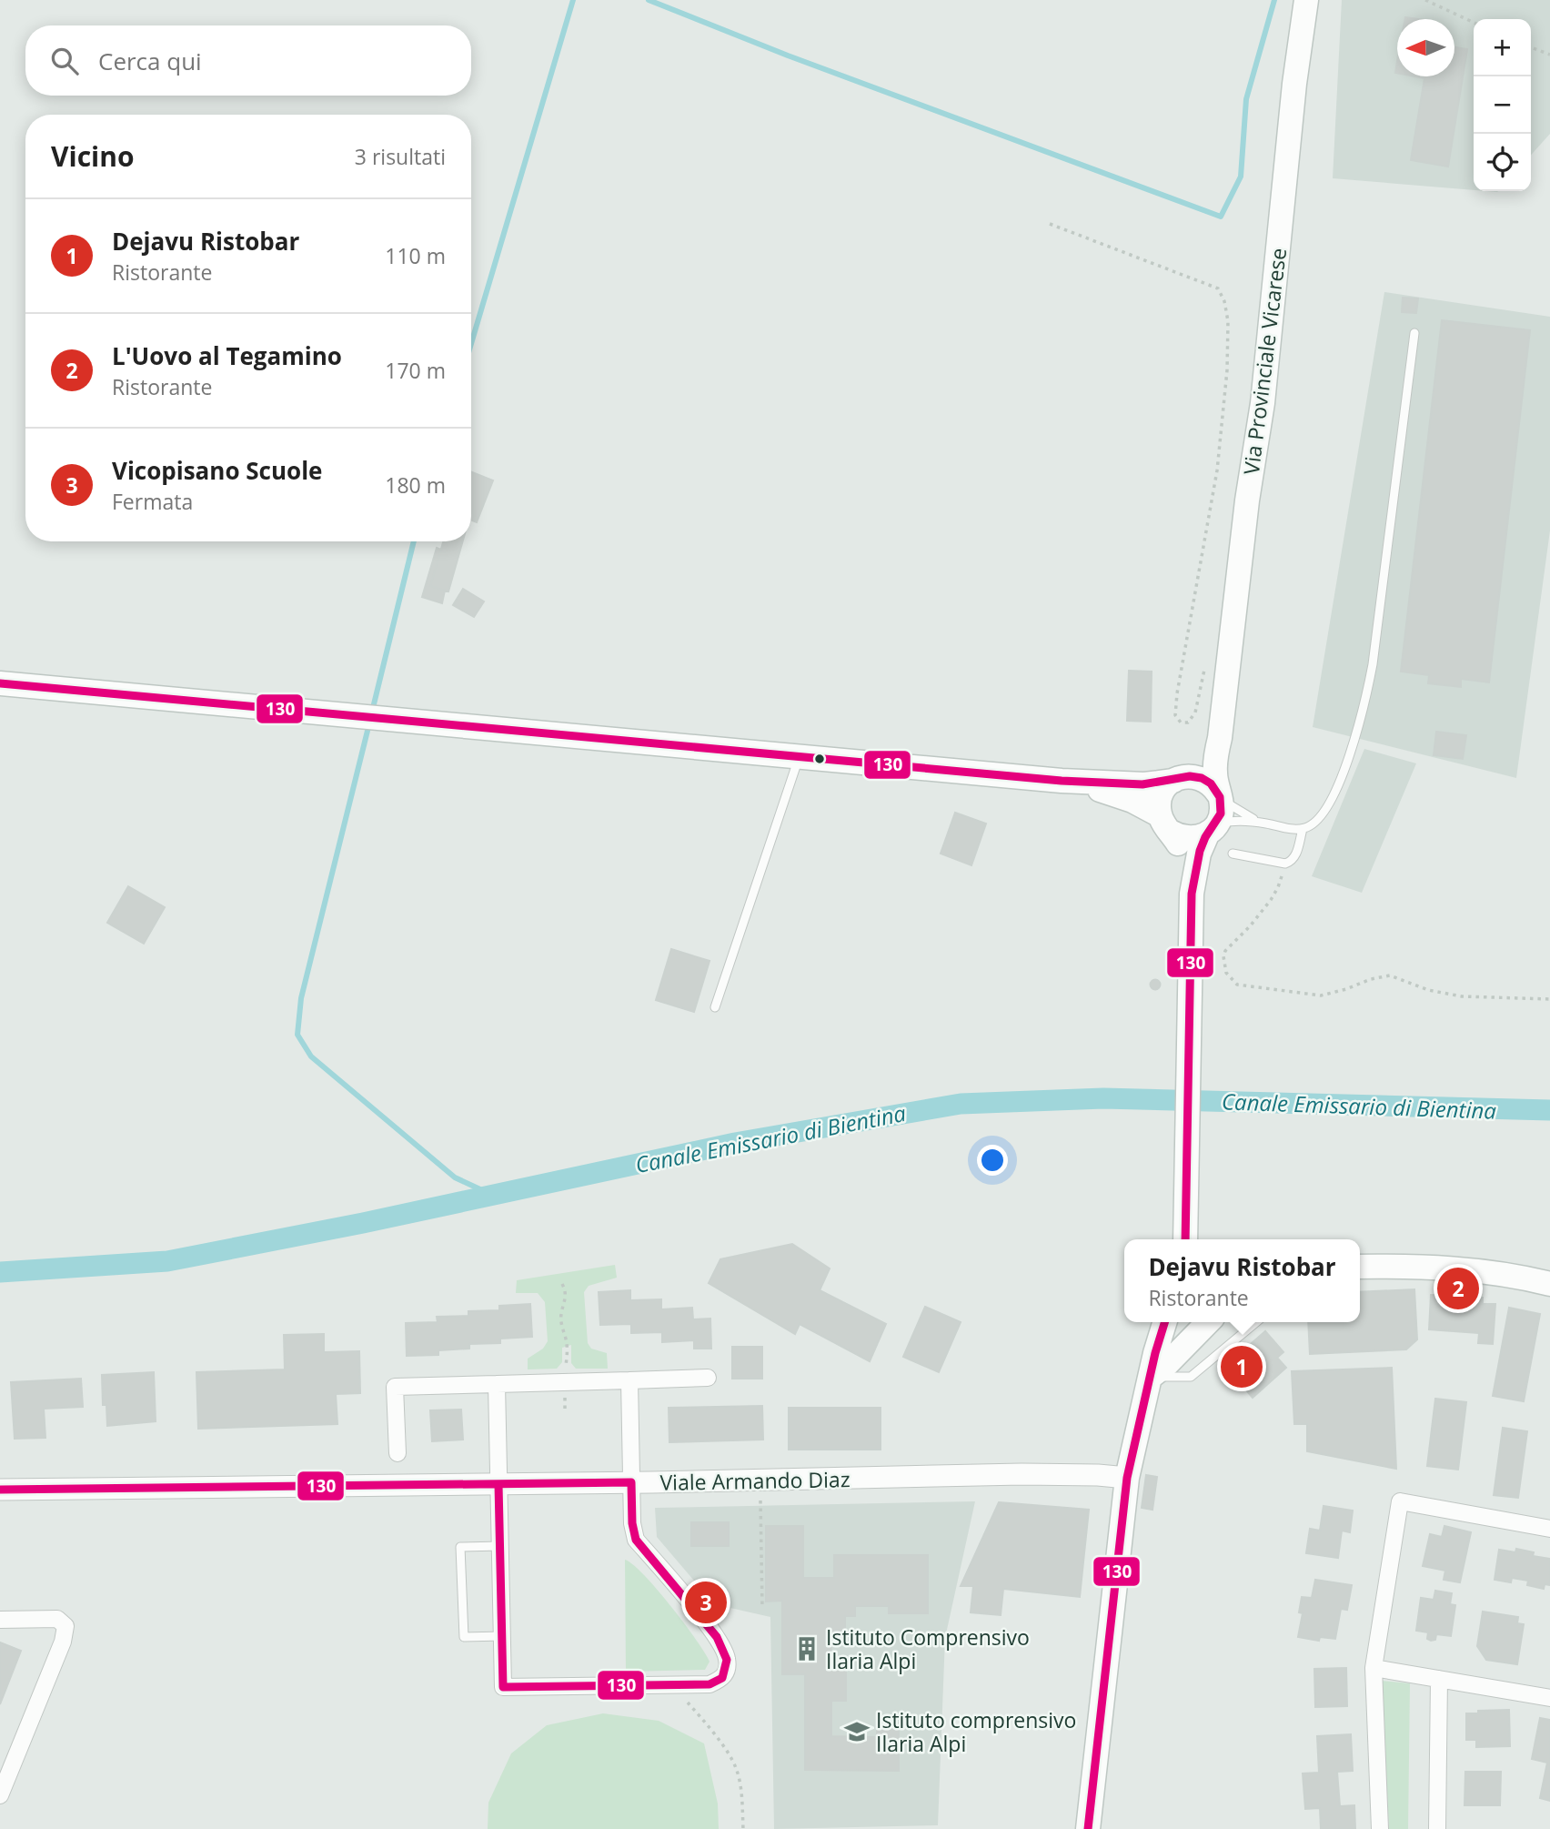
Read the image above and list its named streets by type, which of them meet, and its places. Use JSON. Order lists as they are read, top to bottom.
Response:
{
  "streets": {
    "main road": ["Via Provinciale Vicarese"],
    "street": ["Viale Armando Diaz"]
  },
  "water": ["Canale Emissario di Bientina"],
  "places": {
    "building": ["Istituto Comprensivo Ilaria Alpi"],
    "school or university": ["Istituto comprensivo Ilaria Alpi"]
  },
  "lines": ["transit line 130"],
  "north": "left",
  "page": {
    "map_buttons": ["+", "−"],
    "search": "Cerca qui",
    "heading": ["Vicino", "3 risultati"],
    "list": [
      {
        "mark": "1",
        "name": "Dejavu Ristobar",
        "note": "Ristorante",
        "value": "110 m"
      },
      {
        "mark": "2",
        "name": "L'Uovo al Tegamino",
        "note": "Ristorante",
        "value": "170 m"
      },
      {
        "mark": "3",
        "name": "Vicopisano Scuole",
        "note": "Fermata",
        "value": "180 m"
      }
    ],
    "popup": ["Dejavu Ristobar", "Ristorante"],
    "pins": ["2", "1", "3"]
  }
}
